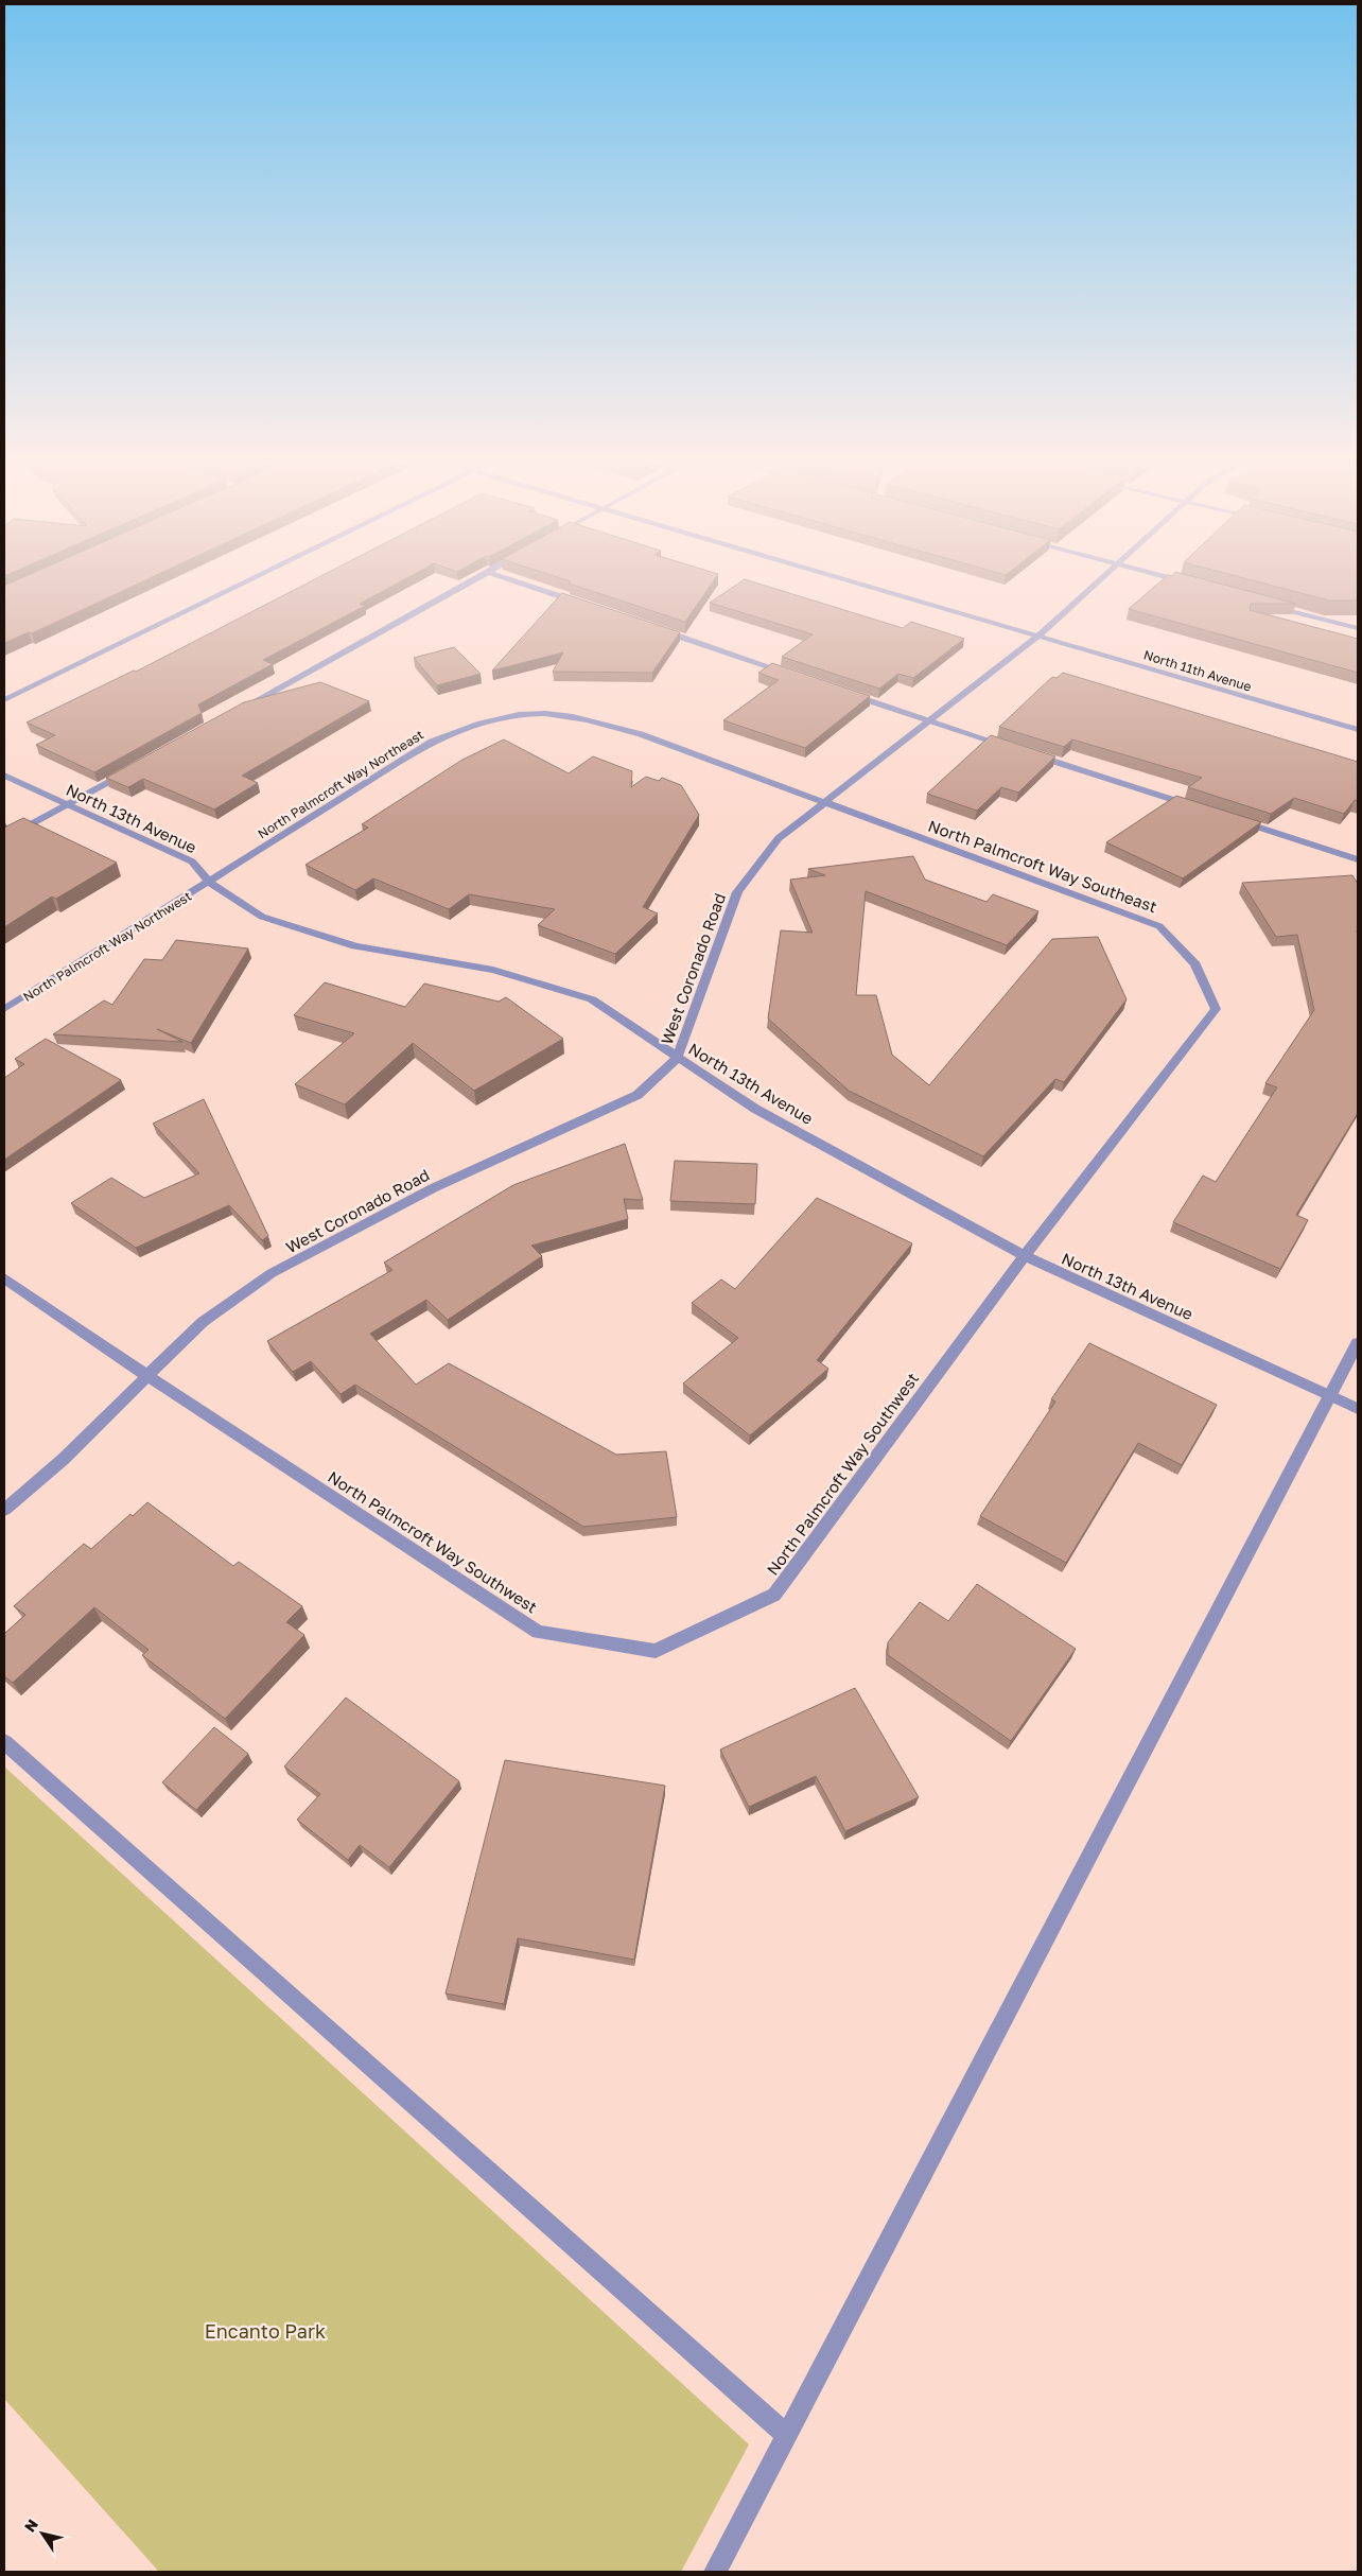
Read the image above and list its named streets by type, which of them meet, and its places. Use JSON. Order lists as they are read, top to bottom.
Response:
{
  "streets": {
    "street": [
      "North 11th Avenue",
      "North Palmcroft Way Northeast",
      "North 13th Avenue",
      "North Palmcroft Way Southeast",
      "North Palmcroft Way Northwest",
      "West Coronado Road",
      "North Palmcroft Way Southwest"
    ]
  },
  "crossings": [
    ["North 11th Avenue", "West Coronado Road"],
    ["North Palmcroft Way Northeast", "North 13th Avenue"],
    ["North Palmcroft Way Northeast", "North Palmcroft Way Southeast"],
    ["North Palmcroft Way Northeast", "North Palmcroft Way Northwest"],
    ["North Palmcroft Way Northeast", "West Coronado Road"],
    ["North 13th Avenue", "North Palmcroft Way Southeast"],
    ["North 13th Avenue", "North Palmcroft Way Northwest"],
    ["North 13th Avenue", "West Coronado Road"],
    ["North 13th Avenue", "North Palmcroft Way Southwest"],
    ["North Palmcroft Way Southeast", "West Coronado Road"],
    ["North Palmcroft Way Southeast", "North Palmcroft Way Southwest"],
    ["West Coronado Road", "North Palmcroft Way Southwest"]
  ],
  "parks": ["Encanto Park"],
  "north": "top left"
}
